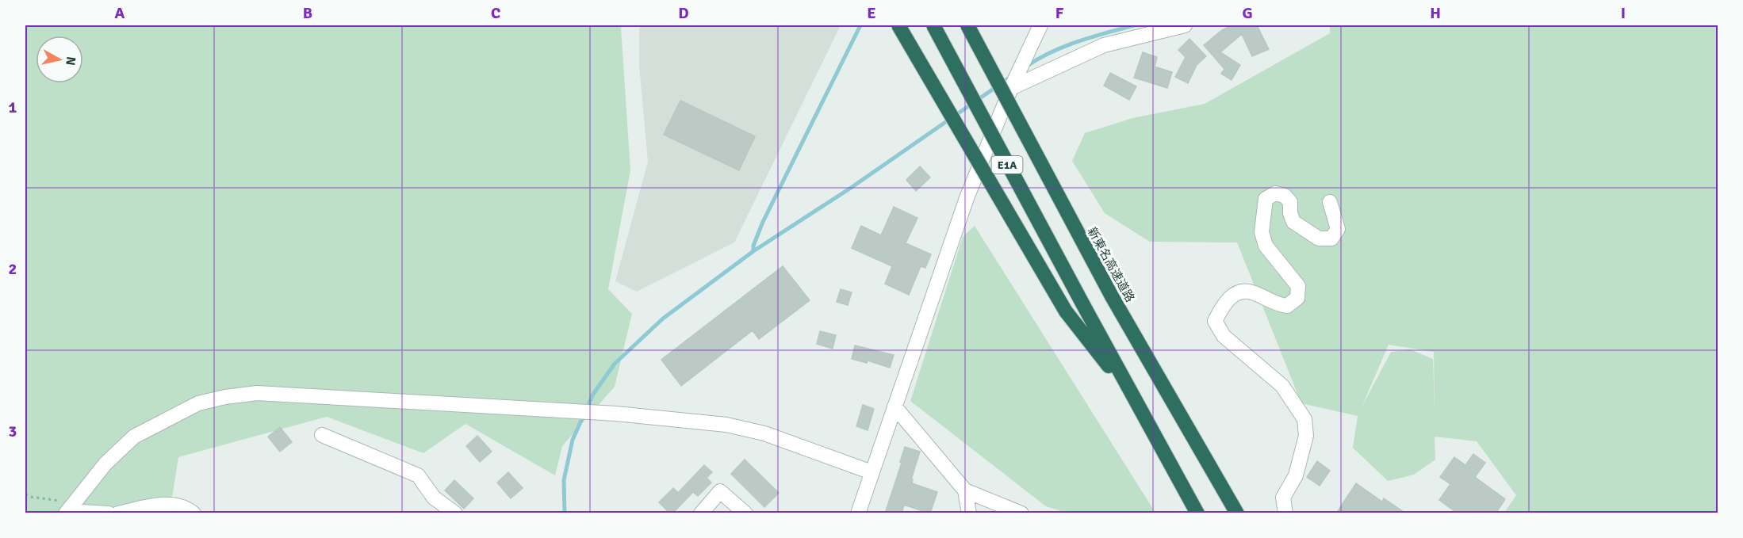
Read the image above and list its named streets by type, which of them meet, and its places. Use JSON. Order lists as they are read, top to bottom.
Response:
{
  "streets": {
    "highway": ["E1A", "新東名高速道路"]
  },
  "north": "right",
  "grid": {
    "columns": [
      "A",
      "B",
      "C",
      "D",
      "E",
      "F",
      "G",
      "H",
      "I"
    ],
    "rows": ["1", "2", "3"]
  }
}
